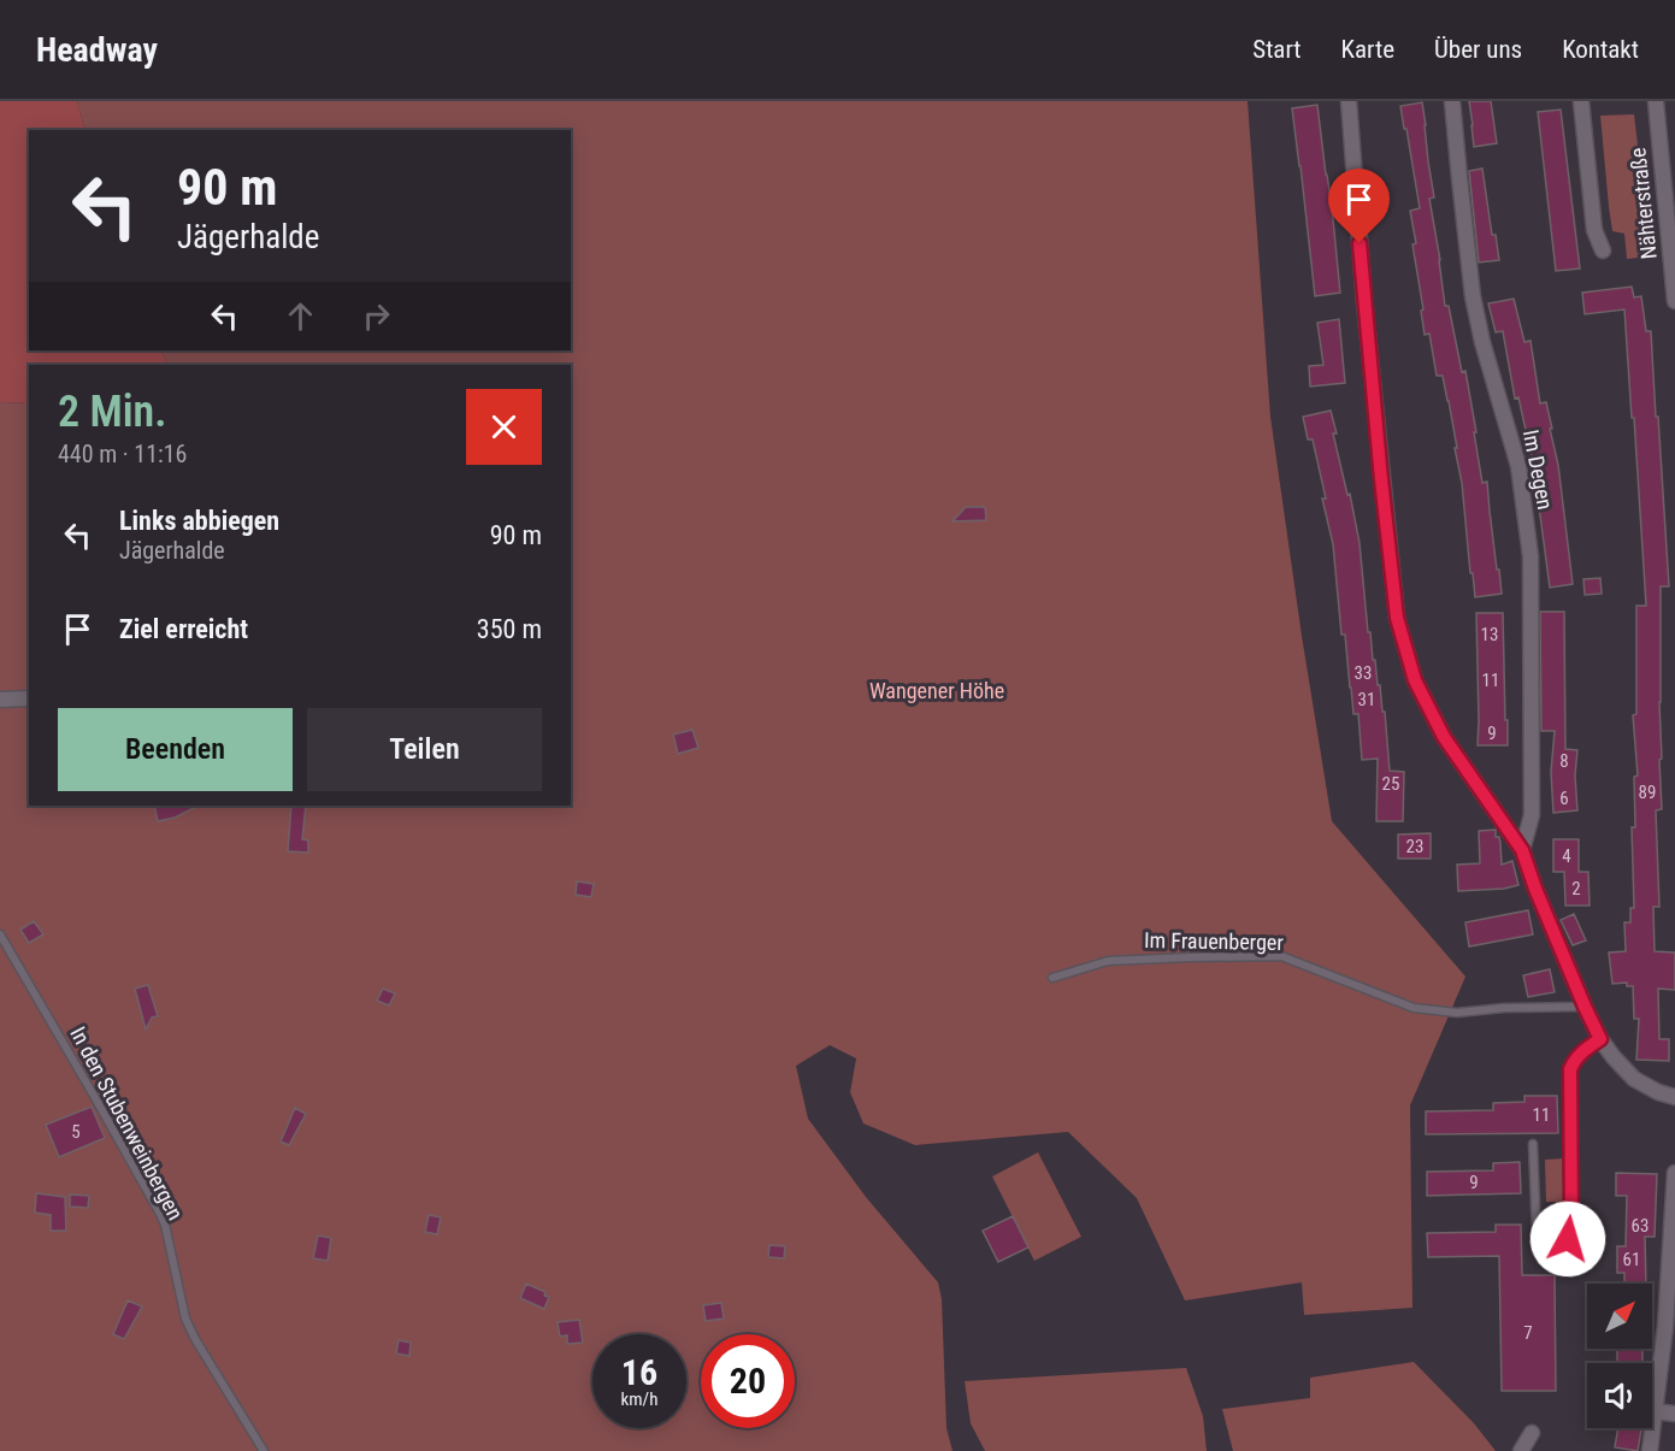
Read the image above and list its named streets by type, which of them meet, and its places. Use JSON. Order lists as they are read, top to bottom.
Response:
{
  "streets": {
    "street": ["Nähterstraße", "Im Degen"],
    "lane": ["Im Frauenberger", "In den Stubenweinbergen"]
  },
  "parks": ["Wangener Höhe"],
  "house_numbers": [
    "13",
    "33",
    "11",
    "31",
    "9",
    "8",
    "25",
    "89",
    "6",
    "23",
    "4",
    "2",
    "11",
    "5",
    "9",
    "63",
    "61",
    "7"
  ],
  "north": "top right",
  "page": {
    "header": "Headway",
    "nav": [
      "Start",
      "Karte",
      "Über uns",
      "Kontakt"
    ],
    "turn": ["90 m", "Jägerhalde"],
    "heading": ["2 Min.", "440 m · 11:16"],
    "list": [
      {
        "name": "Links abbiegen",
        "note": "Jägerhalde",
        "value": "90 m"
      },
      {
        "name": "Ziel erreicht",
        "value": "350 m"
      }
    ],
    "buttons": ["Beenden", "Teilen"],
    "speed": "16 km/h",
    "limit": "20"
  }
}
